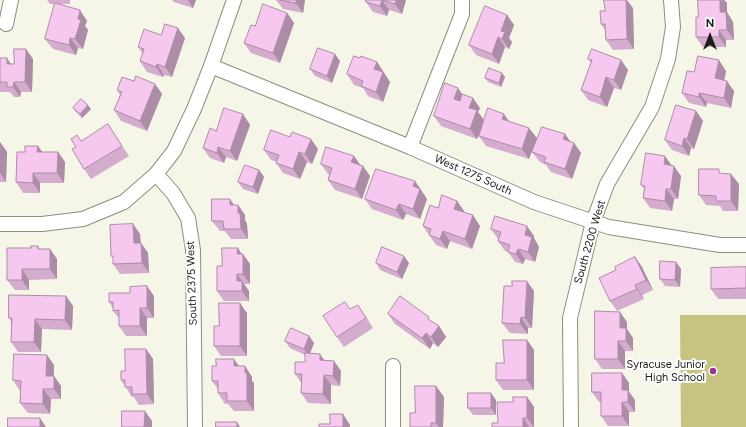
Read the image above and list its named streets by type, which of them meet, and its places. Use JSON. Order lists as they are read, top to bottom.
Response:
{
  "streets": {
    "street": ["West 1275 South", "South 2200 West", "South 2375 West"]
  },
  "crossings": [
    ["West 1275 South", "South 2200 West"]
  ],
  "places": ["Syracuse Junior High School"],
  "north": "top"
}
